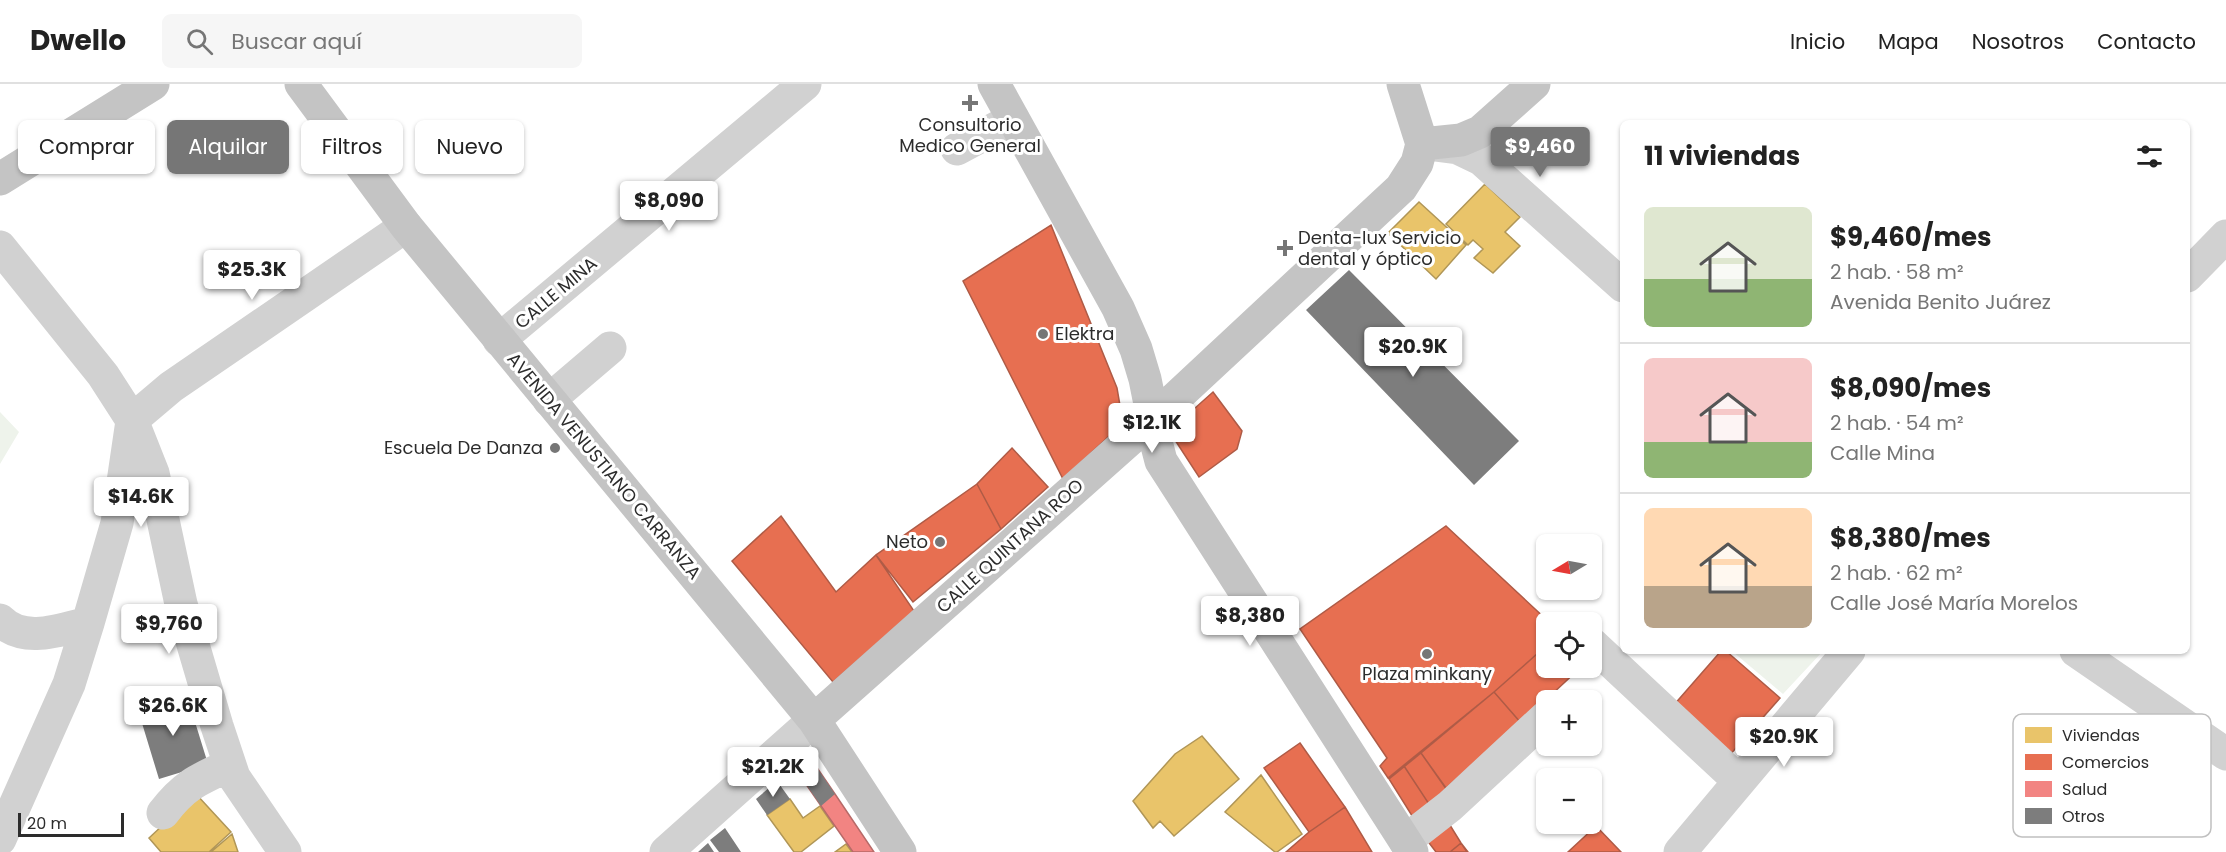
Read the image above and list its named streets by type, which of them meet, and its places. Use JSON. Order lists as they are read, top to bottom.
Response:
{
  "streets": {
    "main road": ["AVENIDA VENUSTIANO CARRANZA", "CALLE QUINTANA ROO"],
    "street": ["CALLE MINA"]
  },
  "crossings": [
    ["CALLE MINA", "AVENIDA VENUSTIANO CARRANZA"],
    ["AVENIDA VENUSTIANO CARRANZA", "CALLE QUINTANA ROO"]
  ],
  "places": {
    "health": ["Consultorio Medico General", "Denta-lux Servicio dental y óptico"],
    "other": [
      "Elektra",
      "Escuela De Danza",
      "Neto",
      "Plaza minkany"
    ]
  },
  "legend": [
    "Viviendas",
    "Comercios",
    "Salud",
    "Otros"
  ],
  "scale_bar": "20 m",
  "north": "left",
  "page": {
    "header": "Dwello",
    "search": "Buscar aquí",
    "nav": [
      "Inicio",
      "Mapa",
      "Nosotros",
      "Contacto"
    ],
    "chip": [
      "Comprar",
      "Alquilar",
      "Filtros",
      "Nuevo"
    ],
    "heading": "11 viviendas",
    "price": [
      "$9,460",
      "$8,090",
      "$25.3K",
      "$20.9K",
      "$12.1K",
      "$14.6K",
      "$8,380",
      "$9,760",
      "$26.6K",
      "$20.9K",
      "$21.2K"
    ],
    "list": [
      {
        "name": "$9,460/mes",
        "note": "2 hab. · 58 m² · Avenida Benito Juárez"
      },
      {
        "name": "$8,090/mes",
        "note": "2 hab. · 54 m² · Calle Mina"
      },
      {
        "name": "$8,380/mes",
        "note": "2 hab. · 62 m² · Calle José María Morelos"
      }
    ],
    "map_buttons": ["+", "−"],
    "scale": "20 m"
  }
}
